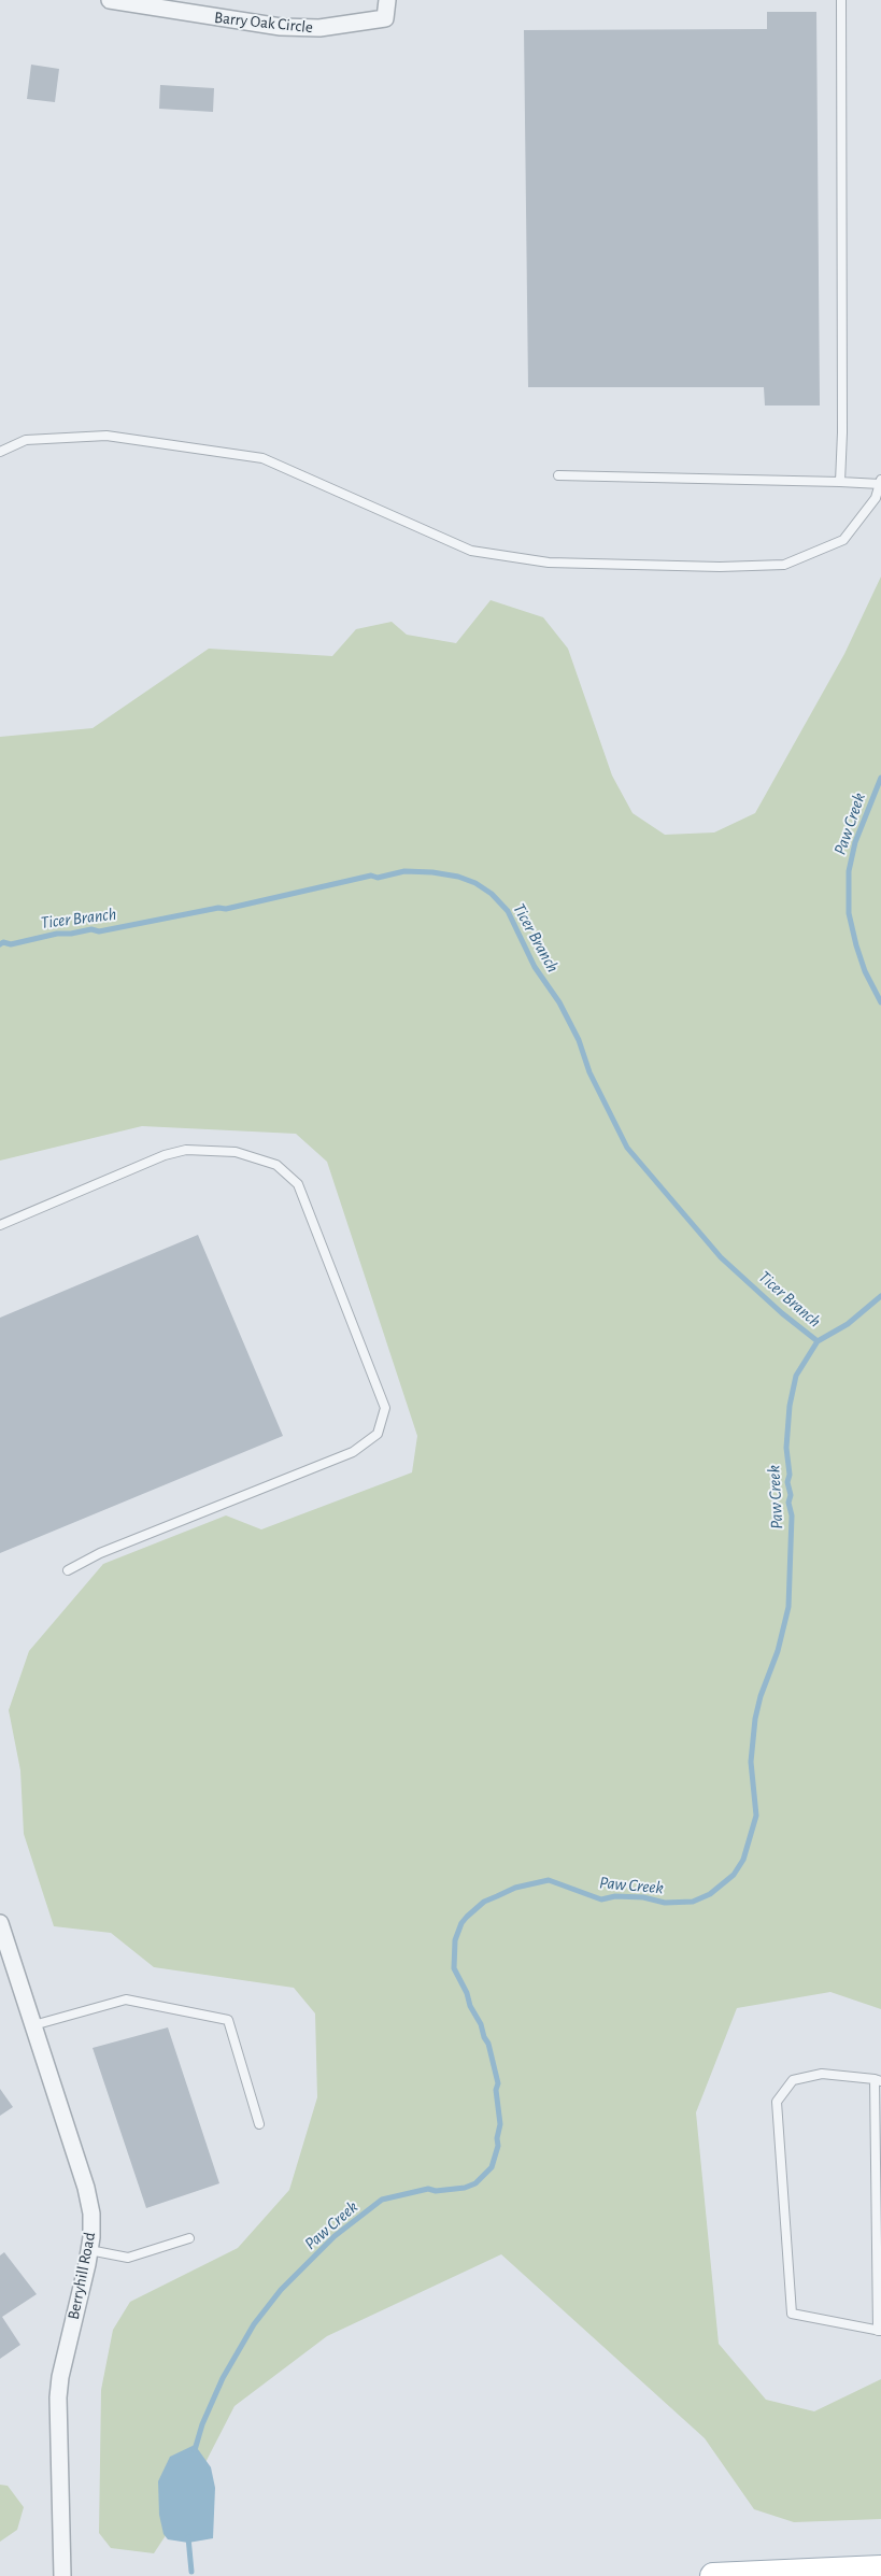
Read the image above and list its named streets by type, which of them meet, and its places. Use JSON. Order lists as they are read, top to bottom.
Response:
{
  "streets": {
    "street": ["Barry Oak Circle", "Berryhill Road"]
  },
  "water": ["Paw Creek", "Ticer Branch"]
}
